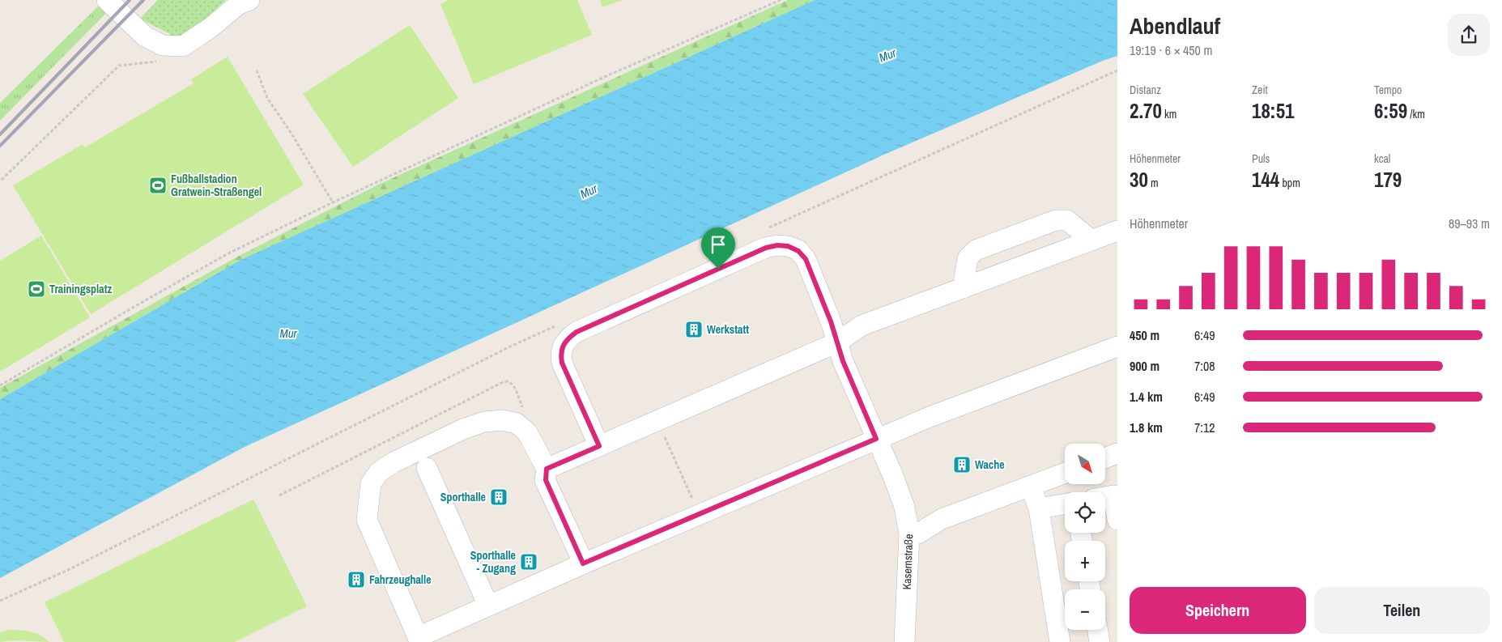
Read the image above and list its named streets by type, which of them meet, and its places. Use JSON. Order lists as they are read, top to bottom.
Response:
{
  "streets": {
    "street": ["Kasernstraße"]
  },
  "water": ["Mur"],
  "places": {
    "sports": ["Fußballstadion Gratwein-Straßengel", "Trainingsplatz"],
    "building": [
      "Werkstatt",
      "Wache",
      "Sporthalle",
      "Sporthalle - Zugang",
      "Fahrzeughalle"
    ]
  },
  "north": "bottom right",
  "page": {
    "heading": ["Abendlauf", "19:19 · 6 × 450 m"],
    "stats": [
      ["Distanz", "2.70 km"],
      ["Zeit", "18:51"],
      ["Tempo", "6:59 /km"],
      ["Höhenmeter", "30 m"],
      ["Puls", "144 bpm"],
      ["kcal", "179"]
    ],
    "chart": ["Höhenmeter", "89–93 m"],
    "list": [
      {
        "name": "450 m",
        "note": "6:49"
      },
      {
        "name": "900 m",
        "note": "7:08"
      },
      {
        "name": "1.4 km",
        "note": "6:49"
      },
      {
        "name": "1.8 km",
        "note": "7:12"
      }
    ],
    "map_buttons": ["+", "−"],
    "buttons": ["Speichern", "Teilen"]
  }
}
